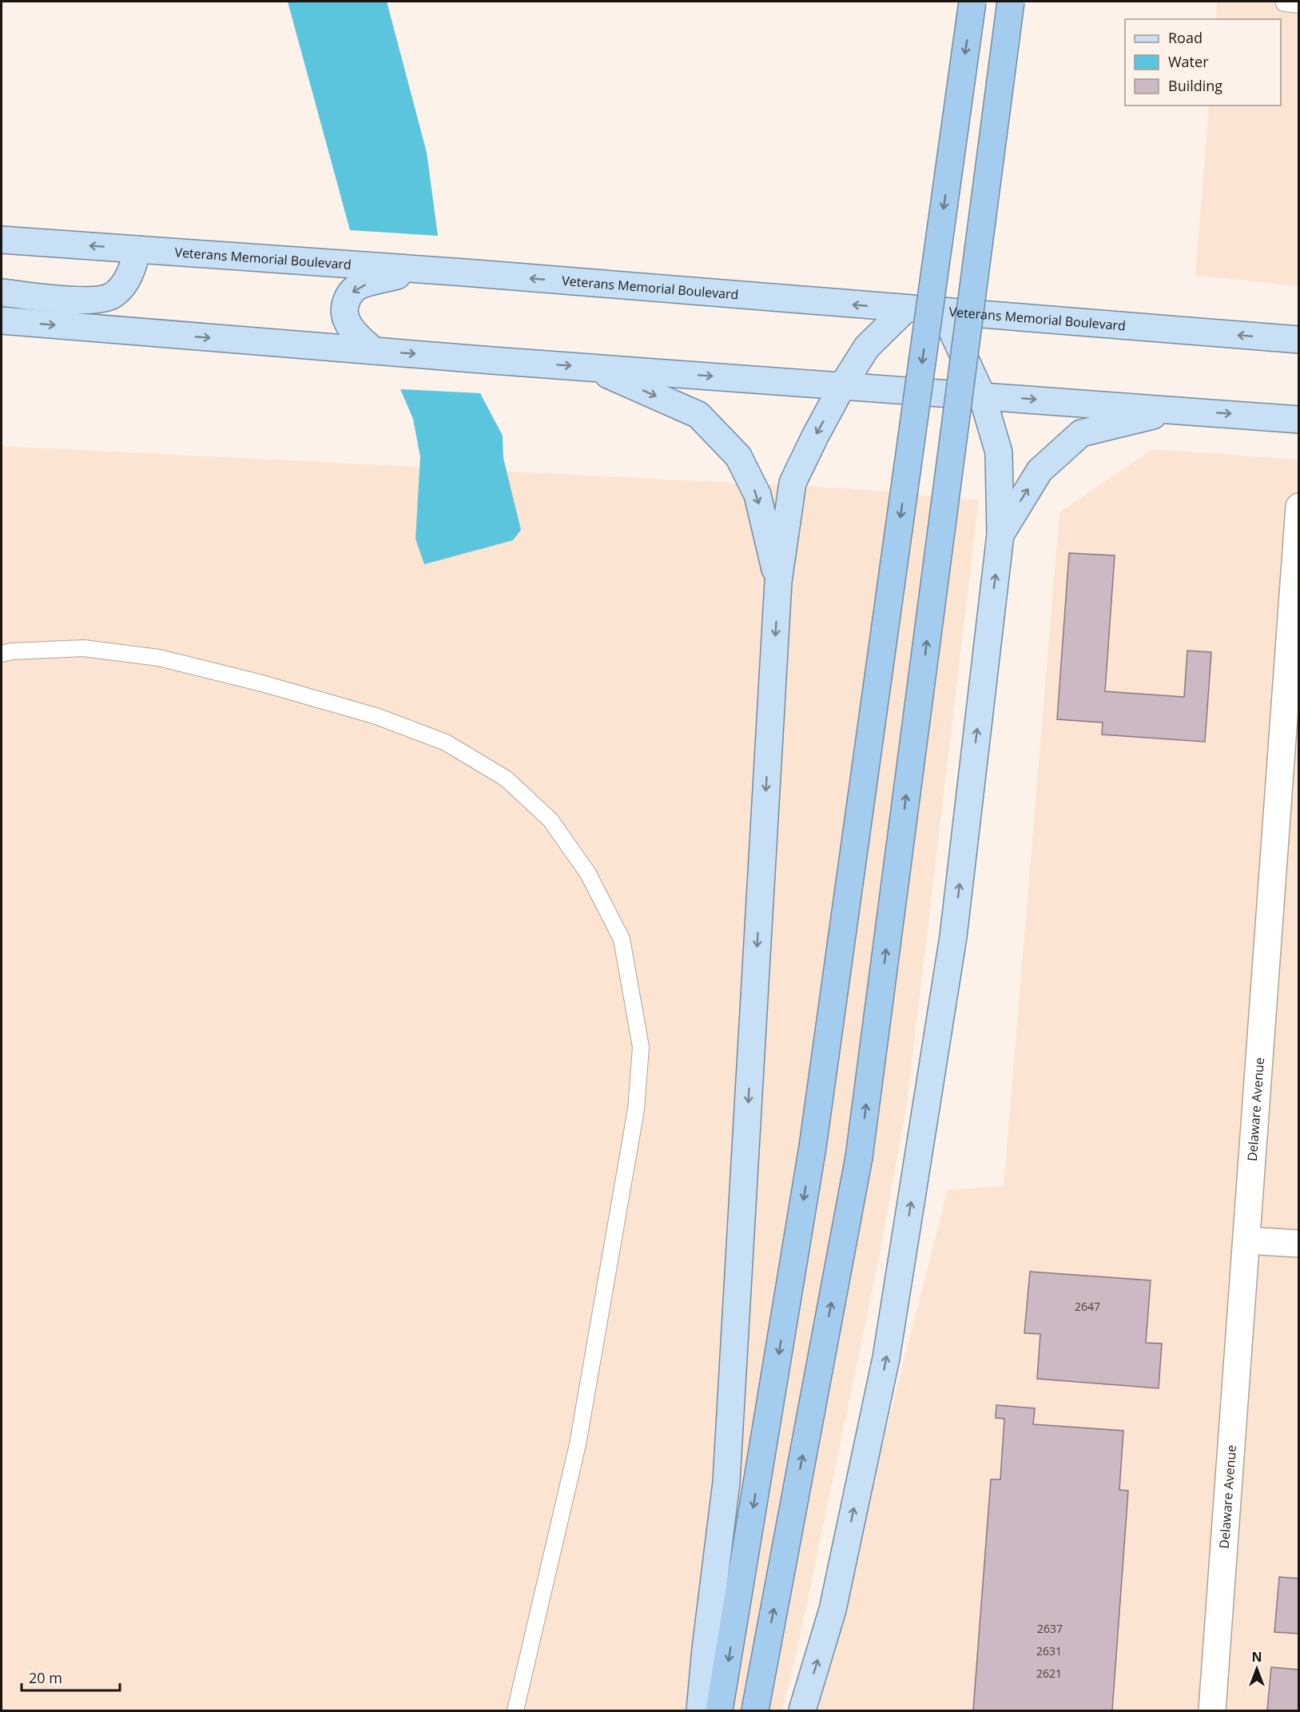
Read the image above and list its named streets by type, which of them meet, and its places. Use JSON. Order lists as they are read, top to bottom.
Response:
{
  "streets": {
    "main road": ["Veterans Memorial Boulevard"],
    "street": ["Delaware Avenue"]
  },
  "house_numbers": [
    "2647",
    "2637",
    "2631",
    "2621"
  ],
  "legend": ["Road", "Water", "Building"],
  "scale_bar": "20 m",
  "north": "top"
}
